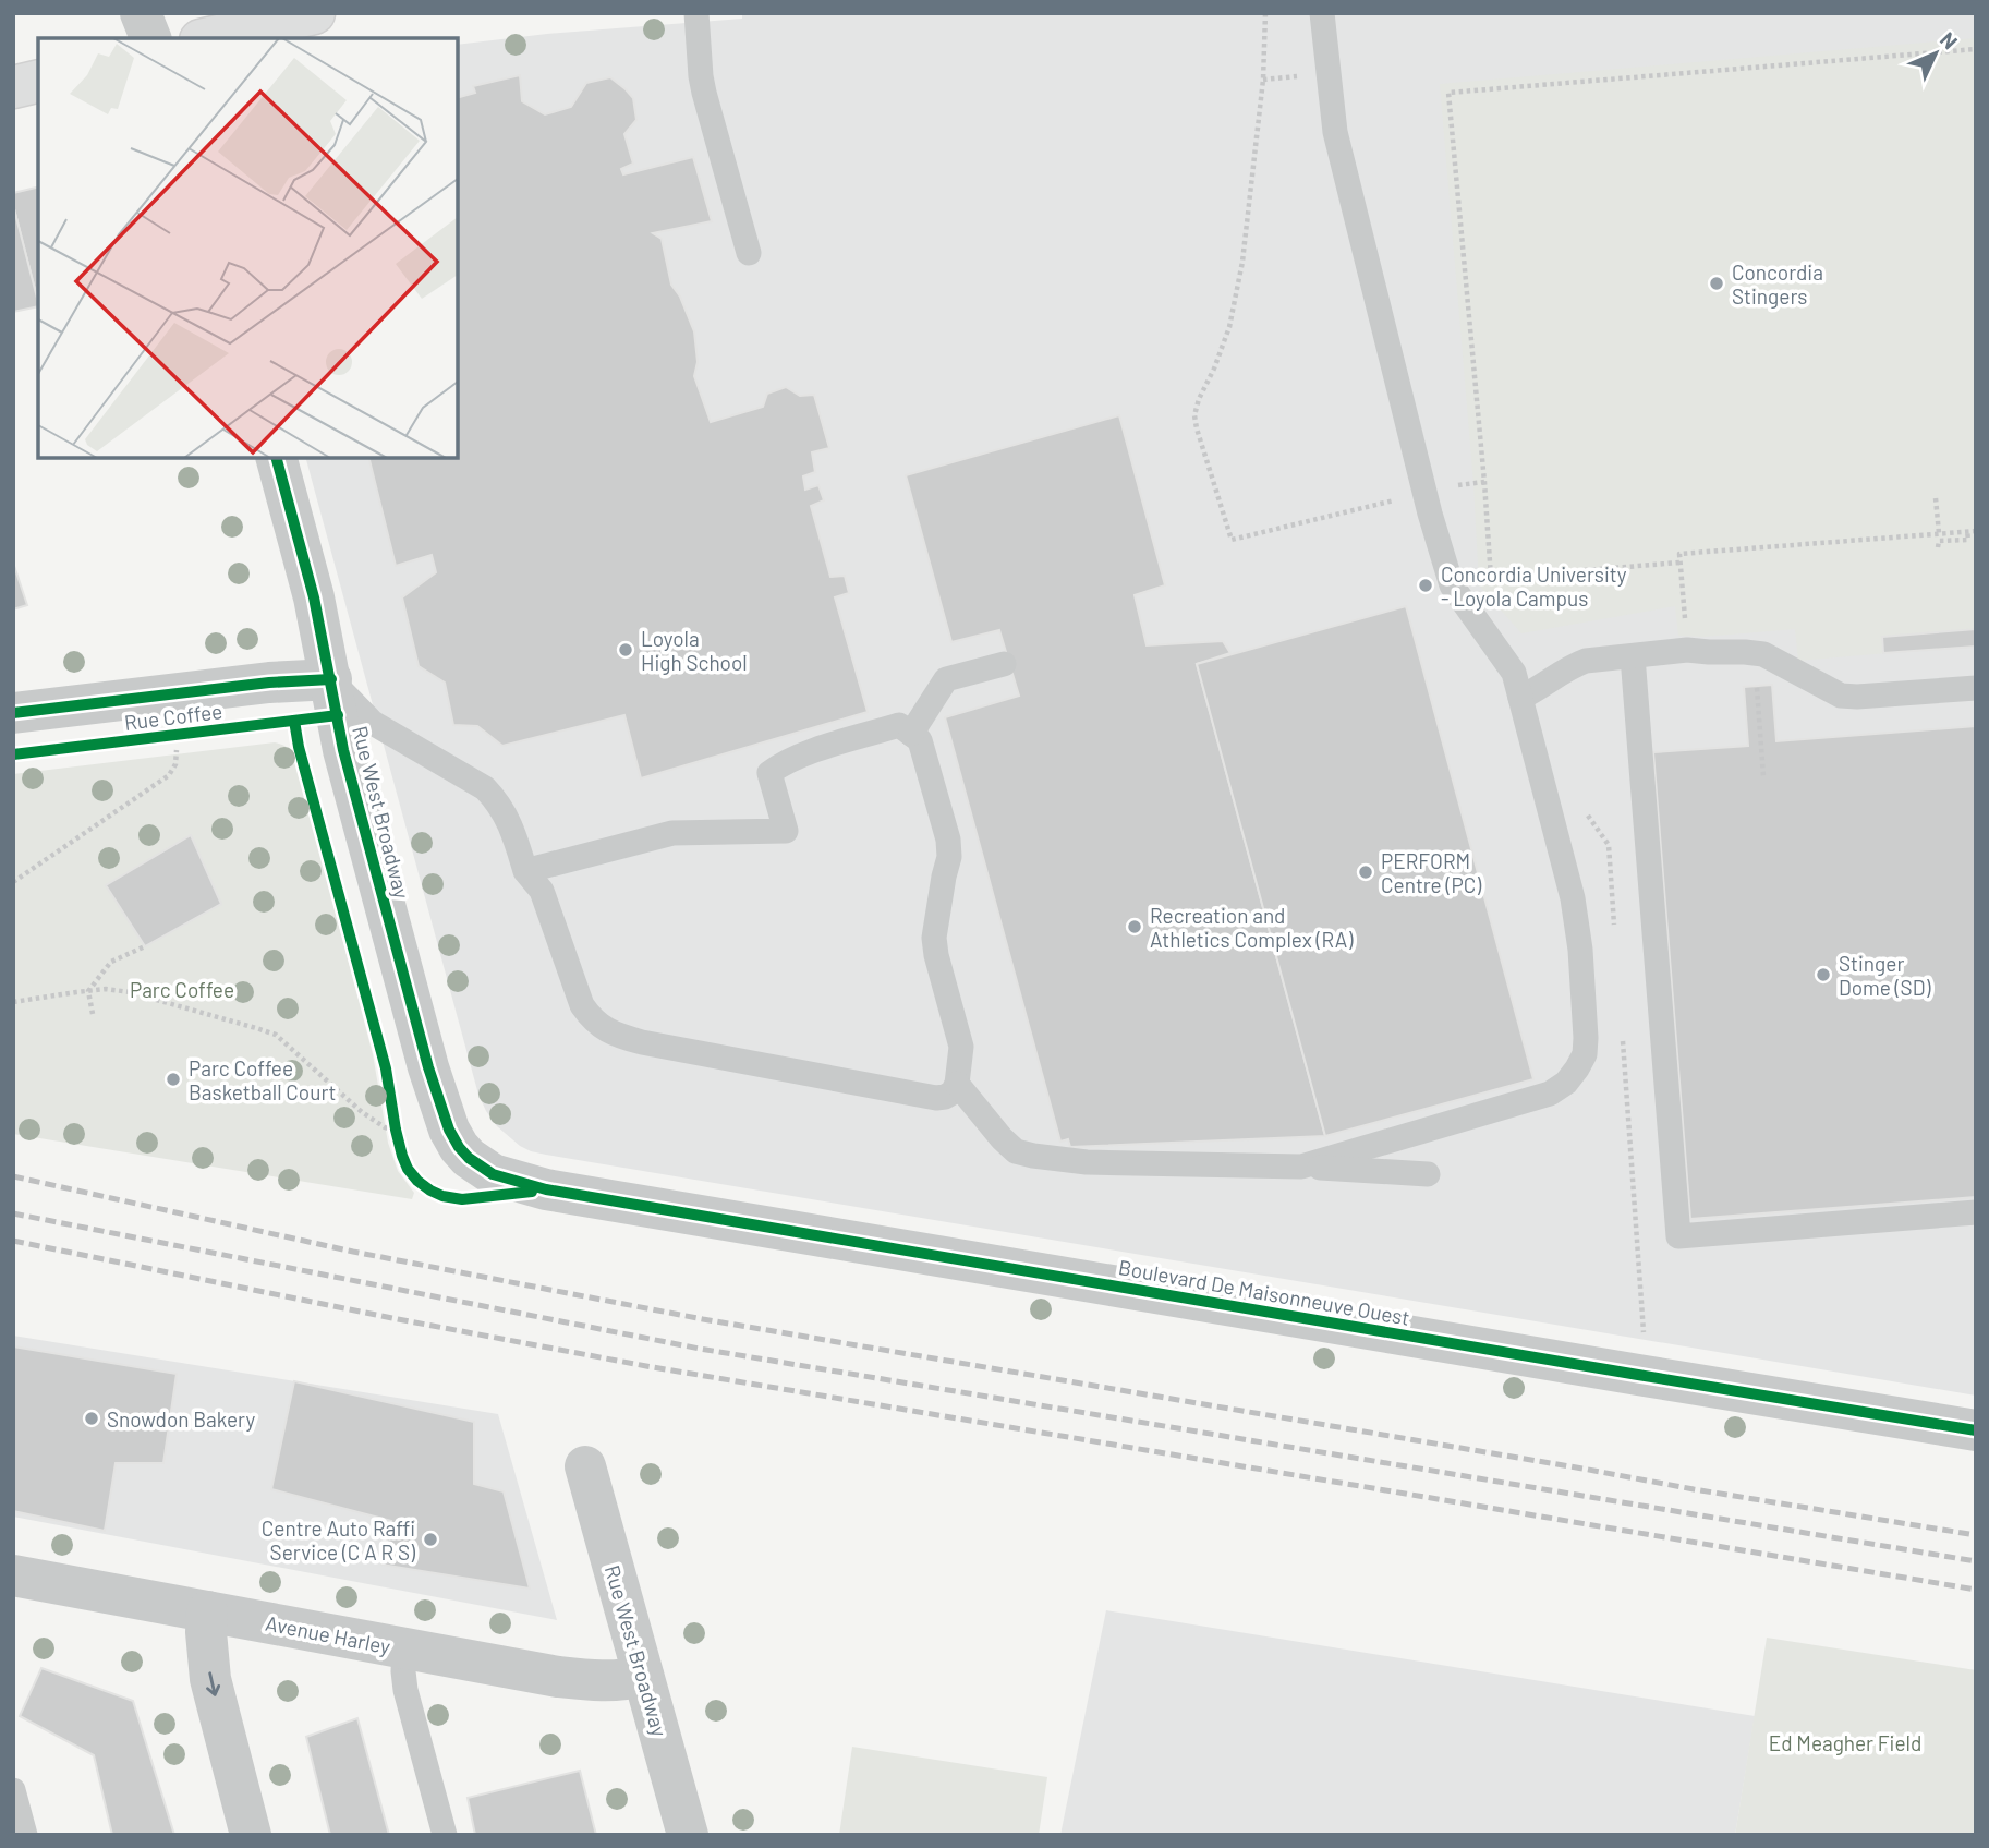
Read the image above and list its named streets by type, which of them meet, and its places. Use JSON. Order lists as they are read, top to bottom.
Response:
{
  "streets": {
    "street": [
      "Rue Coffee",
      "Rue West Broadway",
      "Boulevard De Maisonneuve Ouest",
      "Avenue Harley"
    ]
  },
  "crossings": [
    ["Rue Coffee", "Rue West Broadway"],
    ["Rue West Broadway", "Boulevard De Maisonneuve Ouest"],
    ["Rue West Broadway", "Avenue Harley"]
  ],
  "parks": ["Parc Coffee", "Ed Meagher Field"],
  "places": [
    "Concordia Stingers",
    "Concordia University - Loyola Campus",
    "Loyola High School",
    "PERFORM Centre (PC)",
    "Recreation and Athletics Complex (RA)",
    "Stinger Dome (SD)",
    "Parc Coffee Basketball Court",
    "Snowdon Bakery",
    "Centre Auto Raffi Service (C A R S)"
  ],
  "north": "top right"
}
